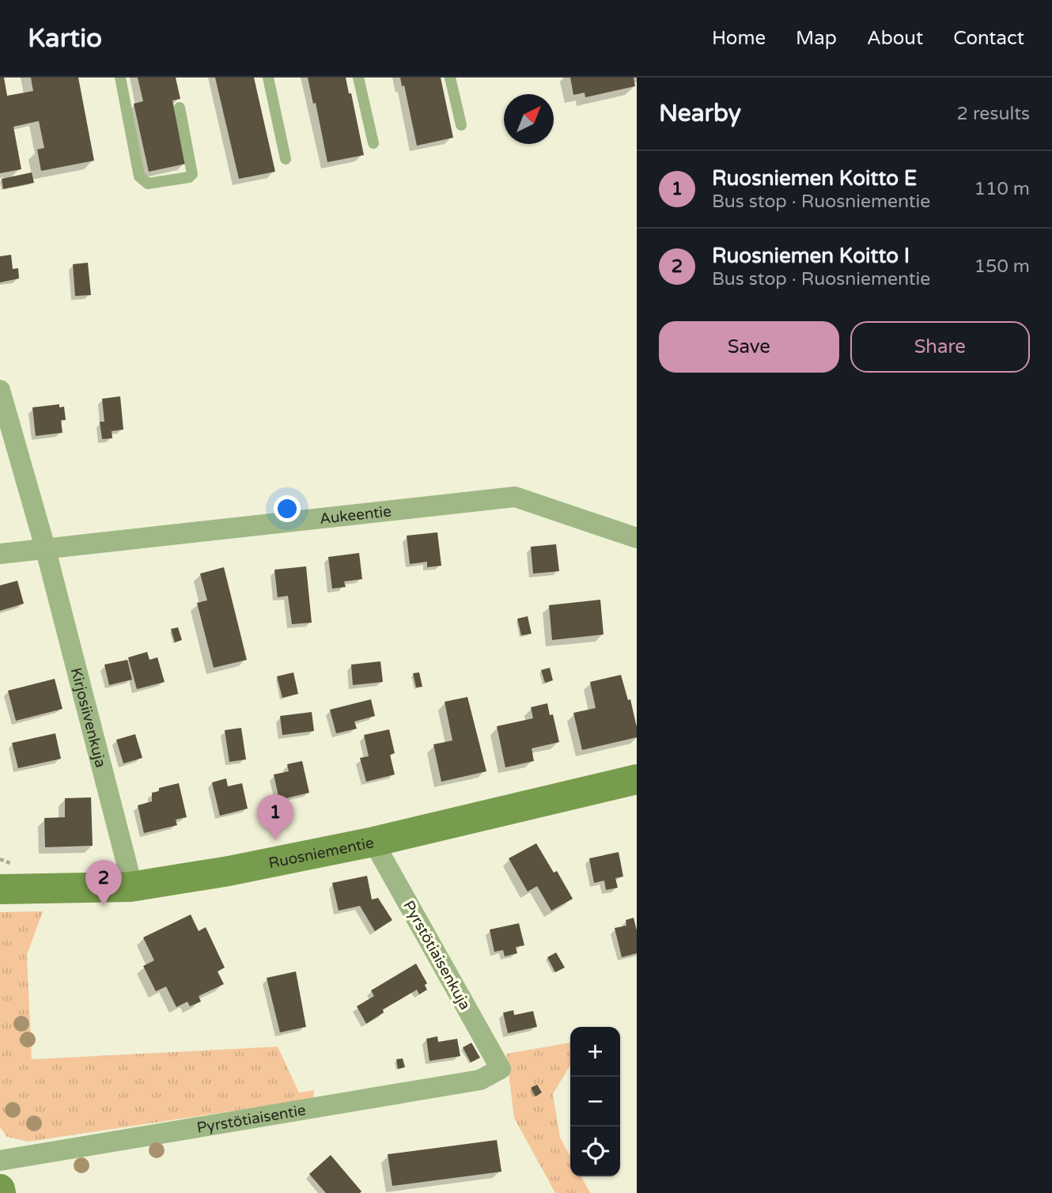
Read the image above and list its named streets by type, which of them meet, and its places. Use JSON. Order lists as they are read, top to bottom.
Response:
{
  "streets": {
    "street": [
      "Aukeentie",
      "Kirjosiivenkuja",
      "Ruosniementie",
      "Pyrstötiaisenkuja",
      "Pyrstötiaisentie"
    ]
  },
  "crossings": [
    ["Aukeentie", "Kirjosiivenkuja"],
    ["Kirjosiivenkuja", "Ruosniementie"],
    ["Ruosniementie", "Pyrstötiaisenkuja"],
    ["Pyrstötiaisenkuja", "Pyrstötiaisentie"]
  ],
  "north": "top right",
  "page": {
    "header": "Kartio",
    "nav": [
      "Home",
      "Map",
      "About",
      "Contact"
    ],
    "heading": ["Nearby", "2 results"],
    "list": [
      {
        "mark": "1",
        "name": "Ruosniemen Koitto E",
        "note": "Bus stop · Ruosniementie",
        "value": "110 m"
      },
      {
        "mark": "2",
        "name": "Ruosniemen Koitto I",
        "note": "Bus stop · Ruosniementie",
        "value": "150 m"
      }
    ],
    "buttons": ["Save", "Share"],
    "pins": ["1", "2"],
    "map_buttons": ["+", "−"]
  }
}
